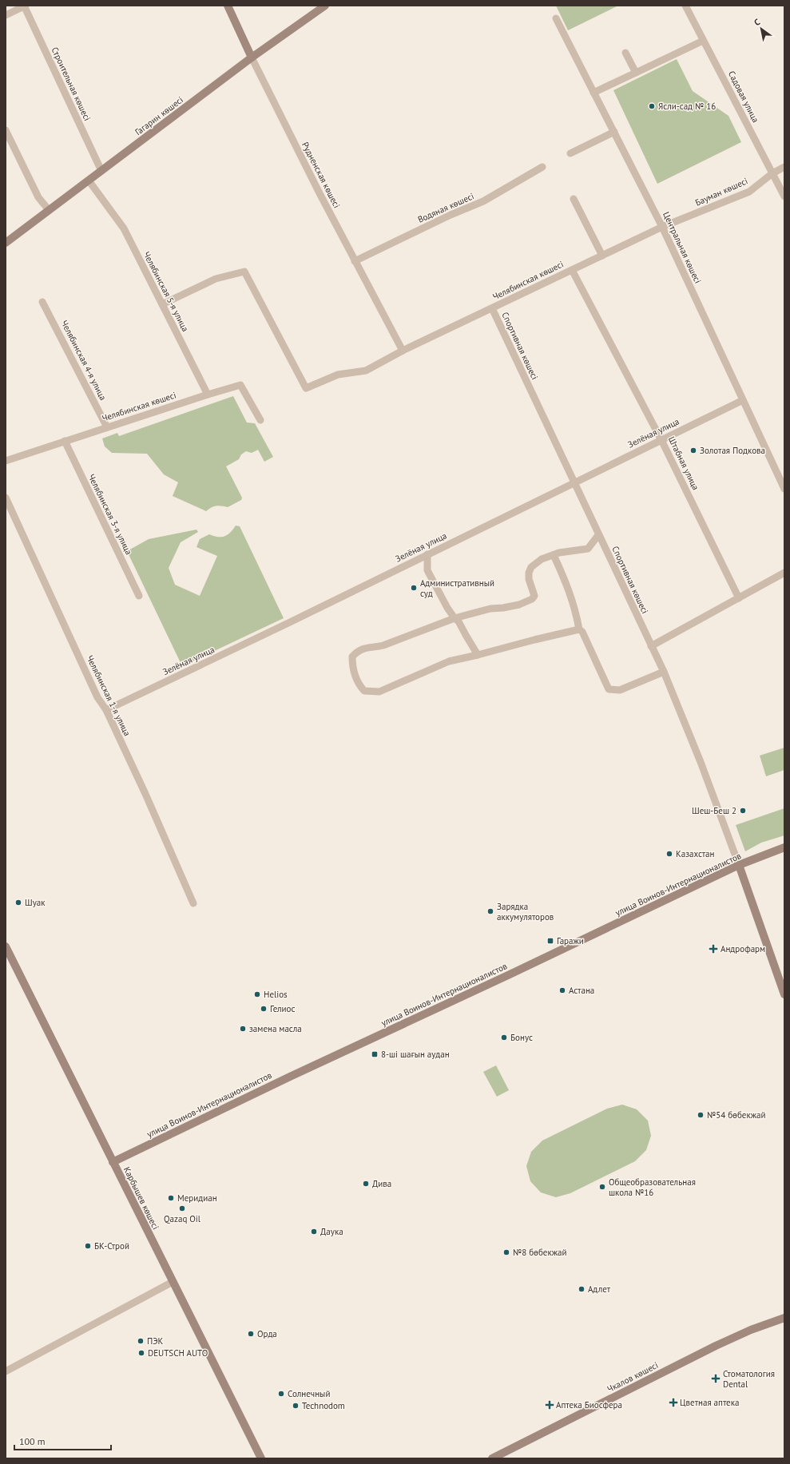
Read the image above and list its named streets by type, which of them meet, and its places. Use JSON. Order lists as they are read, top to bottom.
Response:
{
  "streets": {
    "street": [
      "Строительная көшесі",
      "Садовая улица",
      "Гагарин көшесі",
      "Рудненская көшесі",
      "Бауман көшесі",
      "Водяная көшесі",
      "Центральная көшесі",
      "Челябинская көшесі",
      "Челябинская 5-я улица",
      "Спортивная көшесі",
      "Челябинская 4-я улица",
      "Зелёная улица",
      "Штабная улица",
      "Челябинская 3-я улица",
      "Челябинская 1-я улица",
      "улица Воинов-Интернационалистов",
      "Карбышев көшесі",
      "Чкалов көшесі"
    ]
  },
  "crossings": [
    ["Строительная көшесі", "Гагарин көшесі"],
    ["Садовая улица", "Бауман көшесі"],
    ["Гагарин көшесі", "Рудненская көшесі"],
    ["Гагарин көшесі", "Челябинская 5-я улица"],
    ["Рудненская көшесі", "Водяная көшесі"],
    ["Рудненская көшесі", "Челябинская көшесі"],
    ["Бауман көшесі", "Центральная көшесі"],
    ["Бауман көшесі", "Челябинская көшесі"],
    ["Центральная көшесі", "Челябинская көшесі"],
    ["Центральная көшесі", "Зелёная улица"],
    ["Челябинская көшесі", "Челябинская 5-я улица"],
    ["Челябинская көшесі", "Спортивная көшесі"],
    ["Челябинская көшесі", "Челябинская 4-я улица"],
    ["Челябинская көшесі", "Штабная улица"],
    ["Челябинская көшесі", "Челябинская 3-я улица"],
    ["Спортивная көшесі", "Зелёная улица"],
    ["Спортивная көшесі", "улица Воинов-Интернационалистов"],
    ["Зелёная улица", "Штабная улица"],
    ["Зелёная улица", "Челябинская 1-я улица"],
    ["улица Воинов-Интернационалистов", "Карбышев көшесі"]
  ],
  "places": {
    "other": [
      "Ясли-сад № 16",
      "Золотая Подкова",
      "Административный суд",
      "Шеш-Беш 2",
      "Казахстан",
      "Шуак",
      "Зарядка аккумуляторов",
      "Астана",
      "Helios",
      "Гелиос",
      "замена масла",
      "Бонус",
      "№54 бөбекжай",
      "Дива",
      "Общеобразовательная школа №16",
      "Меридиан",
      "Qazaq Oil",
      "Даука",
      "БК-Строй",
      "№8 бөбекжай",
      "Адлет",
      "Орда",
      "ПЭК",
      "DEUTSCH AUTO",
      "Солнечный",
      "Technodom"
    ],
    "transit": ["Гаражи", "8-ші шағын аудан"],
    "health": [
      "Андрофарм",
      "Стоматология Dental",
      "Цветная аптека",
      "Аптека Биосфера"
    ]
  },
  "scale_bar": "100 m",
  "north": "top left"
}
